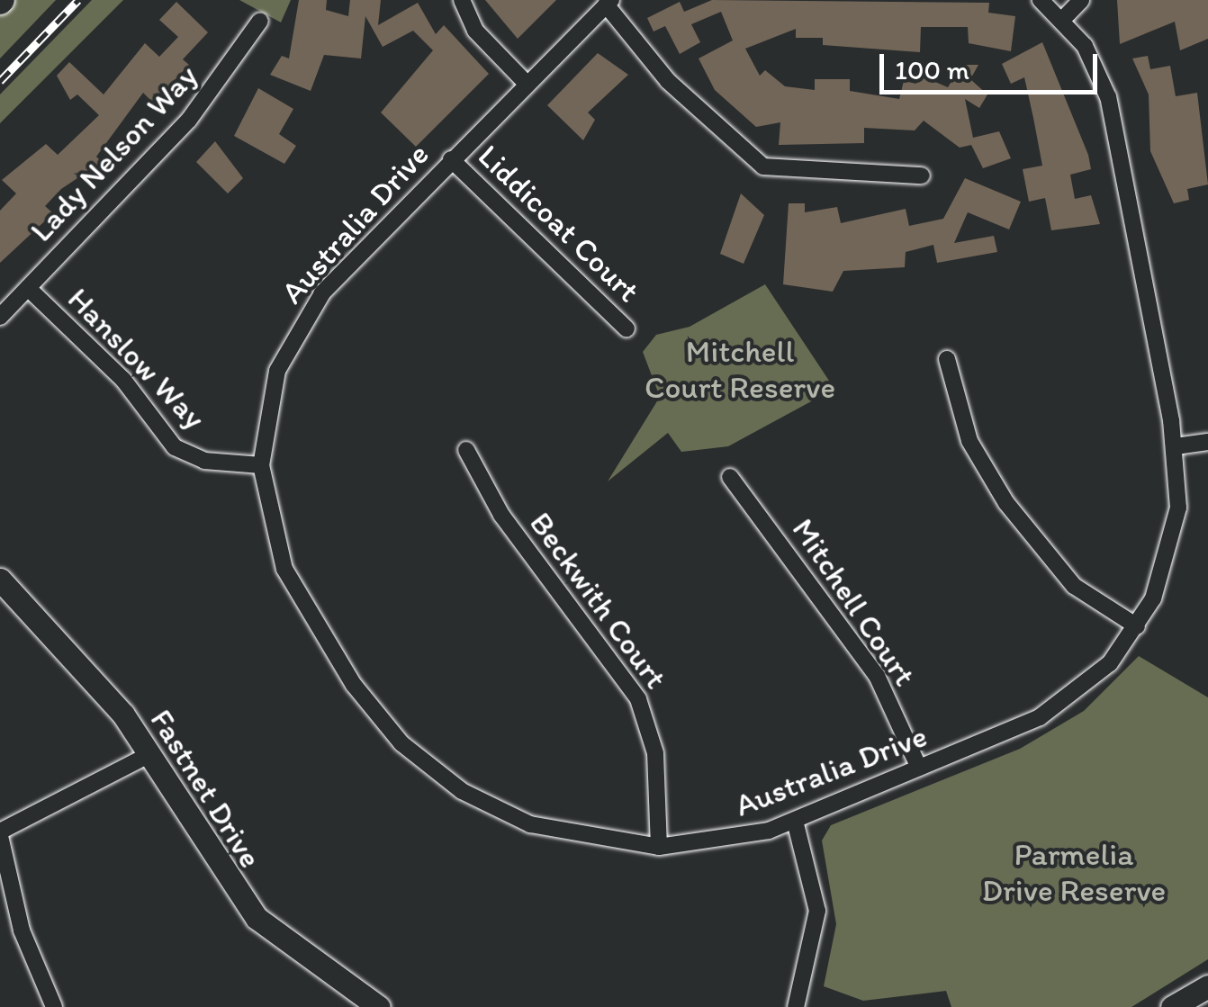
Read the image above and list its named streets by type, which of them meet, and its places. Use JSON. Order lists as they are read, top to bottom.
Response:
{
  "streets": {
    "street": [
      "Lady Nelson Way",
      "Australia Drive",
      "Liddicoat Court",
      "Hanslow Way",
      "Beckwith Court",
      "Mitchell Court",
      "Fastnet Drive"
    ]
  },
  "crossings": [
    ["Lady Nelson Way", "Hanslow Way"],
    ["Australia Drive", "Liddicoat Court"],
    ["Australia Drive", "Hanslow Way"],
    ["Australia Drive", "Beckwith Court"],
    ["Australia Drive", "Mitchell Court"]
  ],
  "parks": ["Mitchell Court Reserve", "Parmelia Drive Reserve"],
  "scale_bar": "100 m"
}
